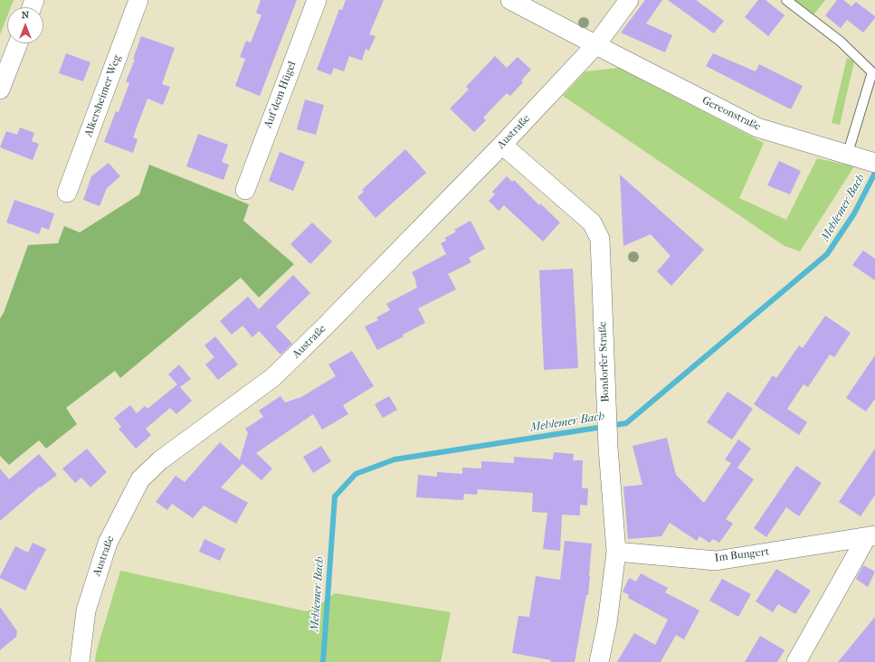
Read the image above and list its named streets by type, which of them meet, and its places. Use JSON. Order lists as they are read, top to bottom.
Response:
{
  "streets": {
    "street": [
      "Auf dem Hügel",
      "Alkersheimer Weg",
      "Gereonstraße",
      "Austraße",
      "Bondorfer Straße",
      "Im Bungert"
    ]
  },
  "crossings": [
    ["Gereonstraße", "Austraße"],
    ["Austraße", "Bondorfer Straße"],
    ["Bondorfer Straße", "Im Bungert"]
  ],
  "water": ["Mehlemer Bach"],
  "north": "top"
}
